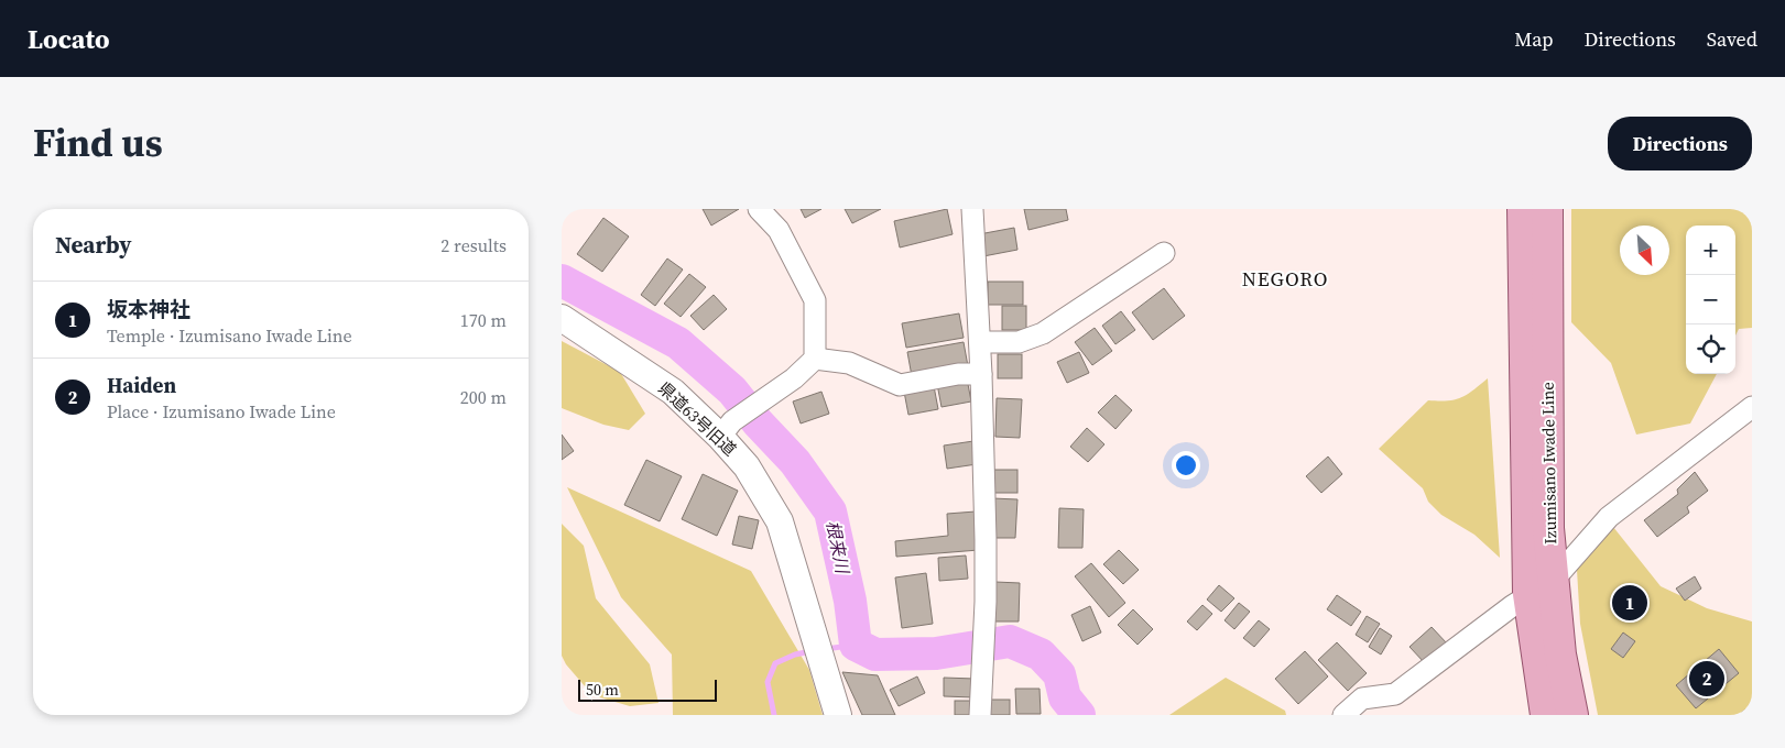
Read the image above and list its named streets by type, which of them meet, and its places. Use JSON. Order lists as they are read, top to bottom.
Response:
{
  "streets": {
    "main road": ["Izumisano Iwade Line"],
    "street": ["県道63号旧道"]
  },
  "districts": ["NEGORO"],
  "water": ["根来川"],
  "scale_bar": "50 m",
  "north": "bottom right",
  "page": {
    "header": "Locato",
    "nav": ["Map", "Directions", "Saved"],
    "title": "Find us",
    "buttons": "Directions",
    "heading": ["Nearby", "2 results"],
    "map_buttons": ["+", "−"],
    "list": [
      {
        "mark": "1",
        "name": "坂本神社",
        "note": "Temple · Izumisano Iwade Line",
        "value": "170 m"
      },
      {
        "mark": "2",
        "name": "Haiden",
        "note": "Place · Izumisano Iwade Line",
        "value": "200 m"
      }
    ],
    "pins": ["1", "2"],
    "scale": "50 m"
  }
}
